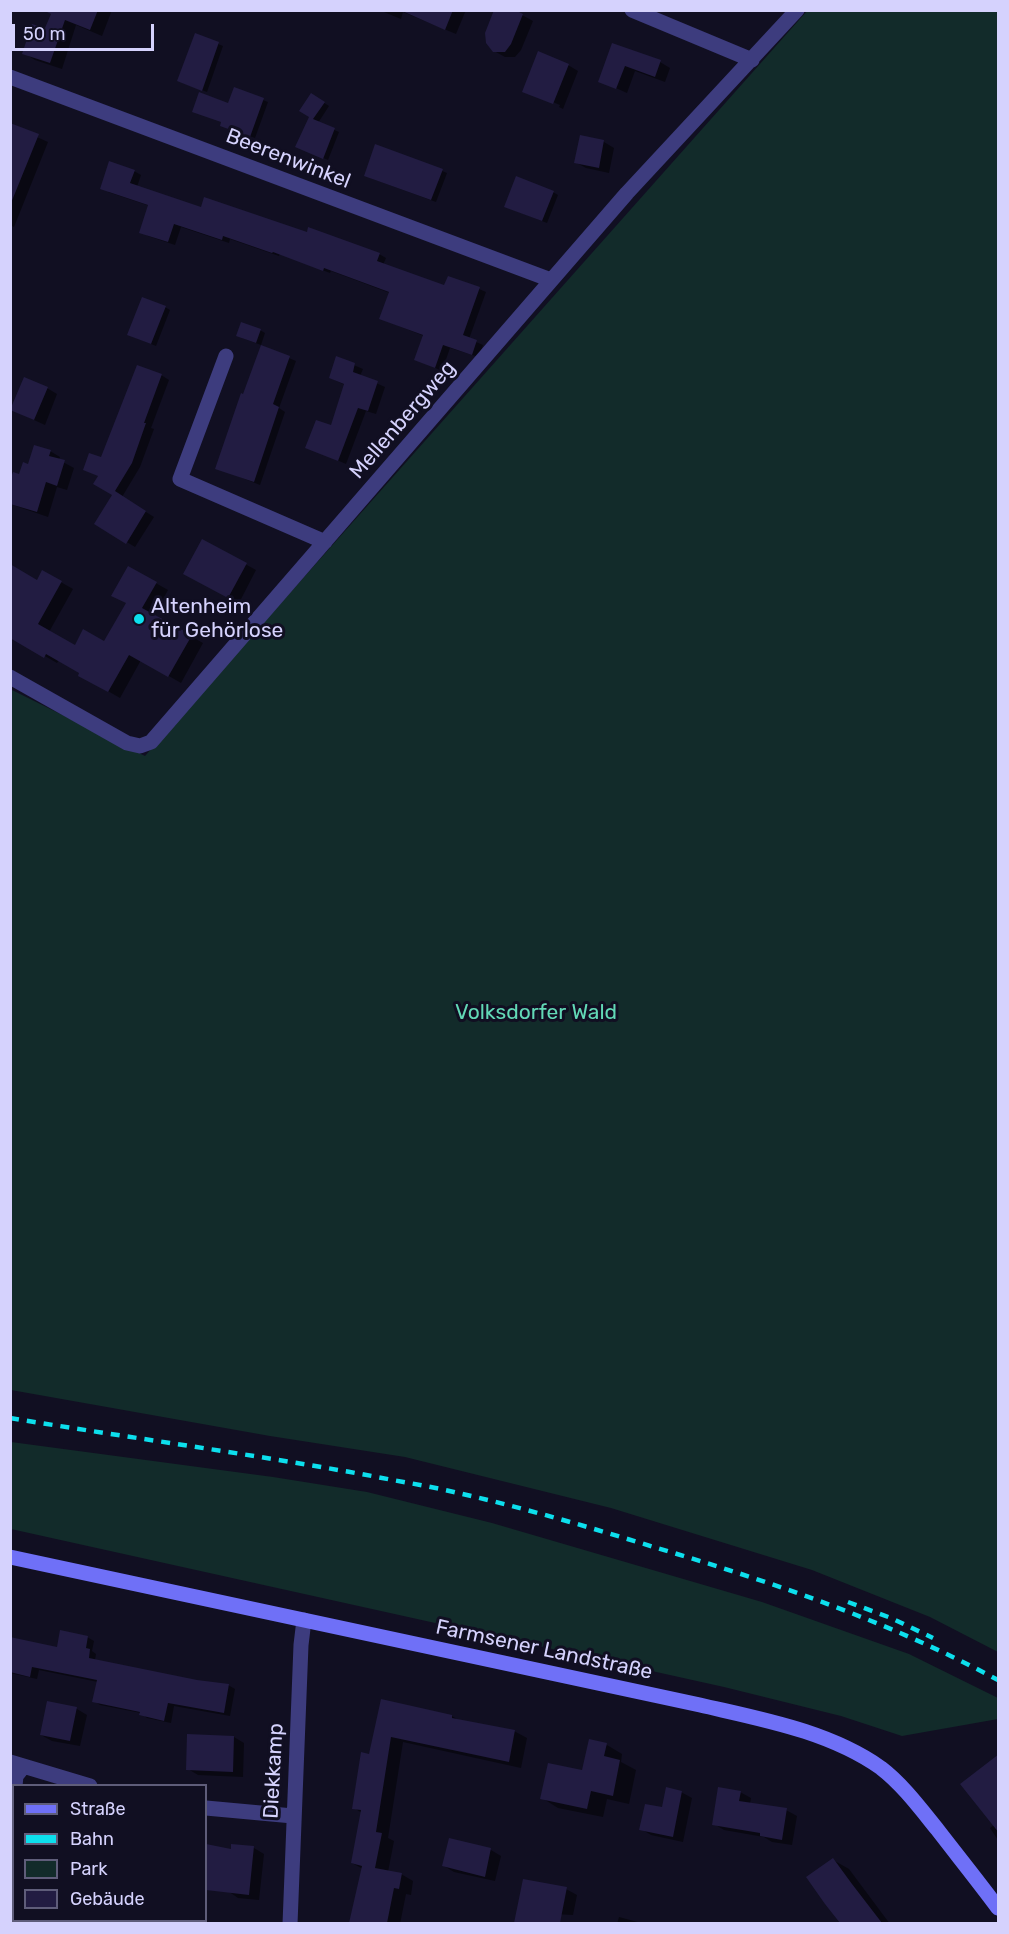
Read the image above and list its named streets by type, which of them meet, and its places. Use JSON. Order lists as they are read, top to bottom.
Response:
{
  "streets": {
    "main road": ["Farmsener Landstraße"],
    "street": ["Beerenwinkel", "Mellenbergweg", "Diekkamp"]
  },
  "crossings": [
    ["Beerenwinkel", "Mellenbergweg"],
    ["Farmsener Landstraße", "Diekkamp"]
  ],
  "parks": ["Volksdorfer Wald"],
  "places": ["Altenheim für Gehörlose"],
  "legend": [
    "Straße",
    "Bahn",
    "Park",
    "Gebäude"
  ],
  "scale_bar": "50 m"
}
